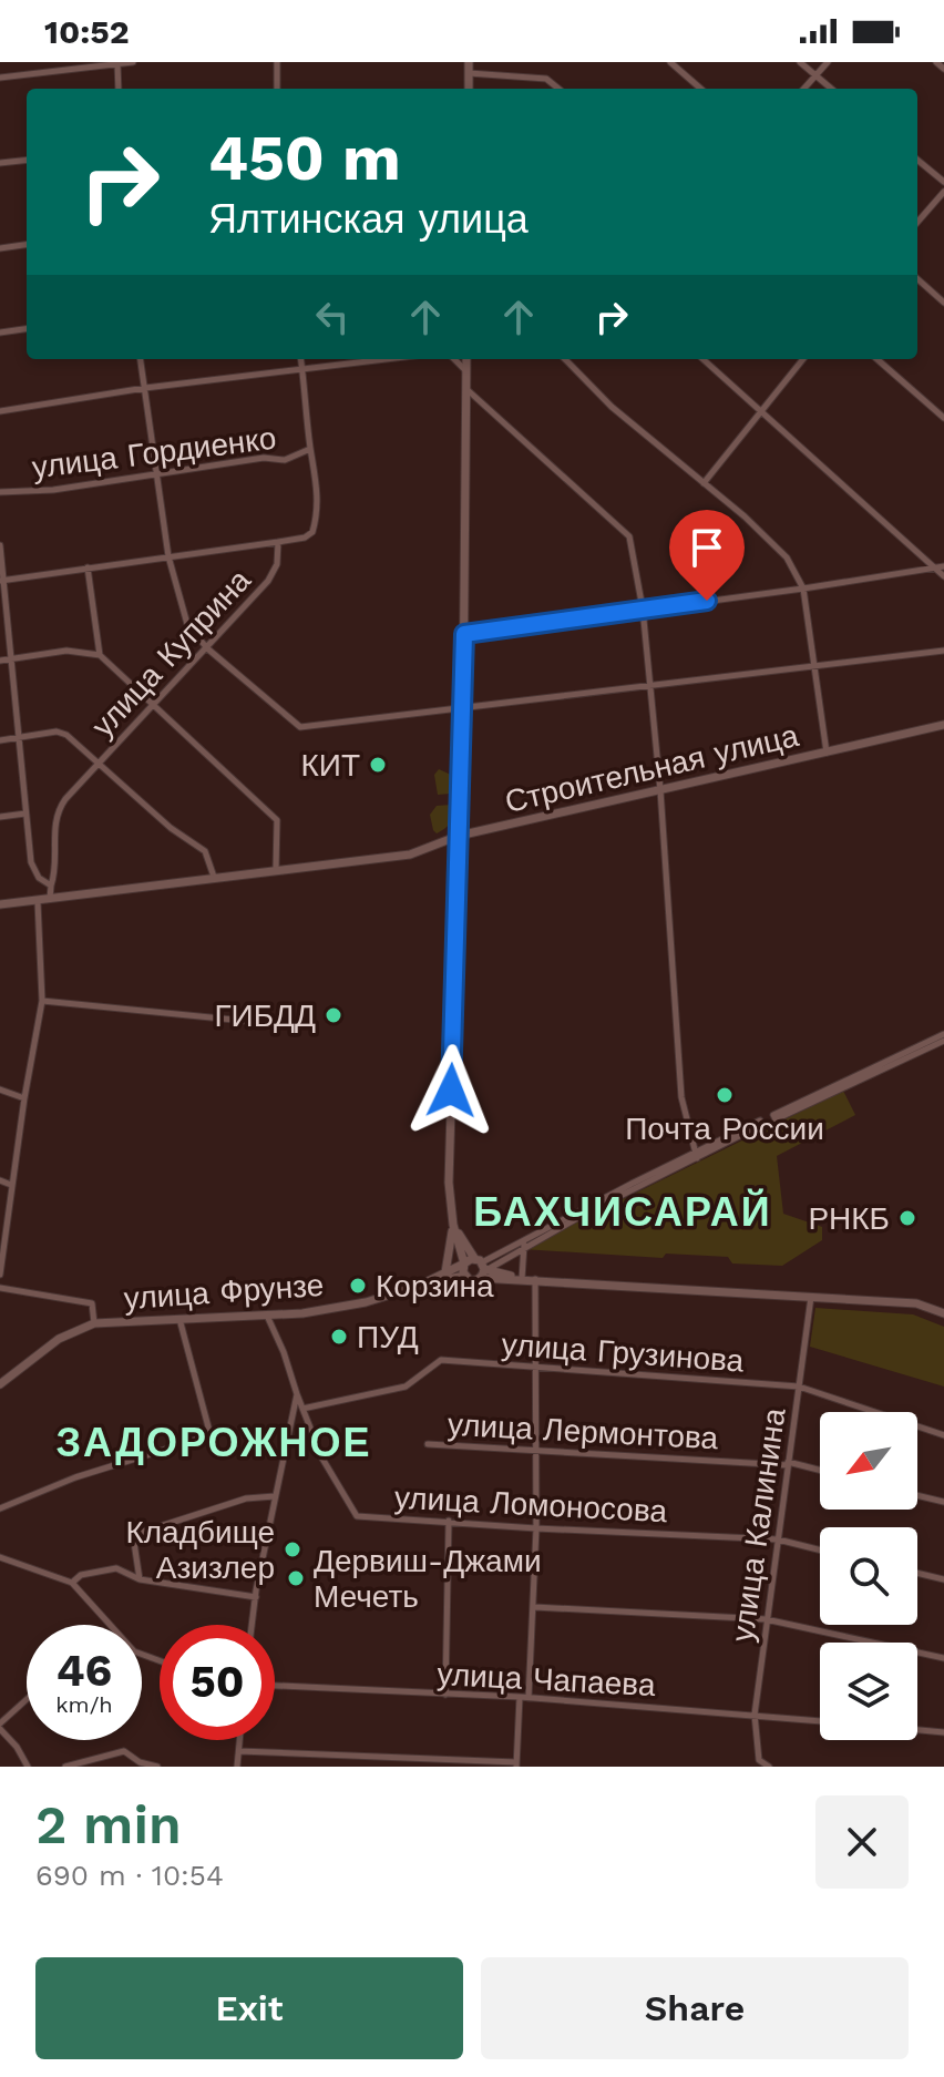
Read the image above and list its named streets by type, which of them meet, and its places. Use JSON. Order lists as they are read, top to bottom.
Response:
{
  "streets": {
    "main road": ["Строительная улица", "улица Фрунзе"],
    "street": [
      "улица Гордиенко",
      "улица Куприна",
      "улица Грузинова",
      "улица Лермонтова",
      "улица Ломоносова",
      "улица Калинина",
      "улица Чапаева"
    ]
  },
  "crossings": [
    ["улица Куприна", "Строительная улица"],
    ["улица Фрунзе", "улица Ломоносова"],
    ["улица Грузинова", "улица Ломоносова"],
    ["улица Грузинова", "улица Калинина"],
    ["улица Лермонтова", "улица Калинина"],
    ["улица Ломоносова", "улица Калинина"],
    ["улица Калинина", "улица Чапаева"]
  ],
  "districts": ["БАХЧИСАРАЙ", "ЗАДОРОЖНОЕ"],
  "places": [
    "КИТ",
    "ГИБДД",
    "Почта России",
    "РНКБ",
    "Корзина",
    "ПУД",
    "Кладбище Азизлер",
    "Дервиш-Джами Мечеть"
  ],
  "north": "bottom left",
  "page": {
    "status": "10:52",
    "turn": ["450 m", "Ялтинская улица"],
    "speed": "46 km/h",
    "limit": "50",
    "heading": ["2 min", "690 m · 10:54"],
    "buttons": ["Exit", "Share"]
  }
}
